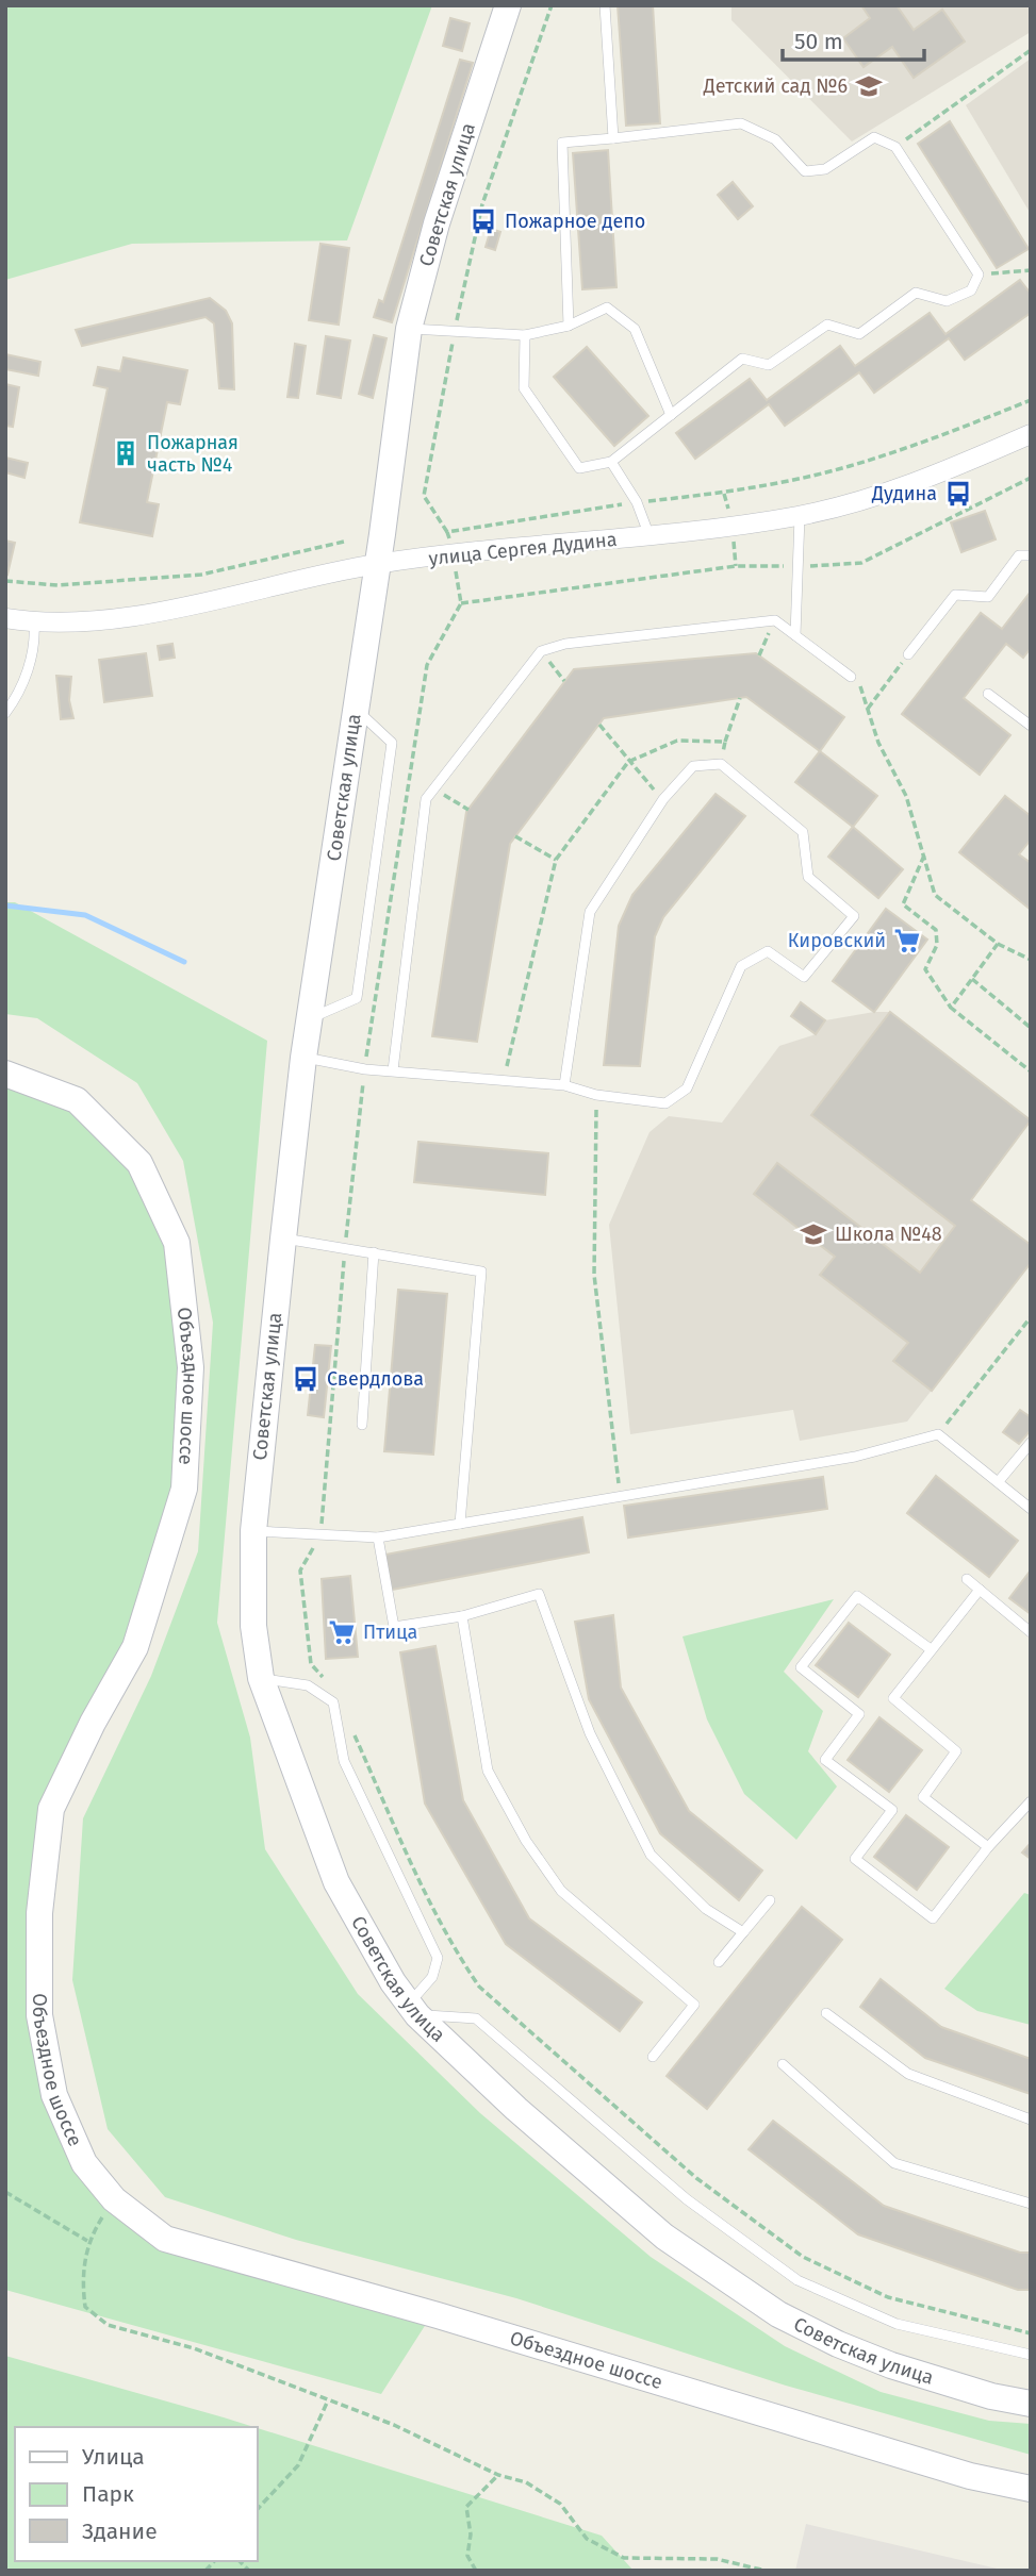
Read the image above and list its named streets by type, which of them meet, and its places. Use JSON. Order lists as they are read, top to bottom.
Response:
{
  "streets": {
    "street": ["Советская улица", "улица Сергея Дудина", "Объездное шоссе"]
  },
  "crossings": [
    ["Советская улица", "улица Сергея Дудина"]
  ],
  "places": {
    "school or university": ["Детский сад №6", "Школа №48"],
    "bus stop": ["Пожарное депо", "Дудина", "Свердлова"],
    "building": ["Пожарная часть №4"],
    "supermarket": ["Кировский", "Птица"]
  },
  "legend": ["Улица", "Парк", "Здание"],
  "scale_bar": "50 m"
}
